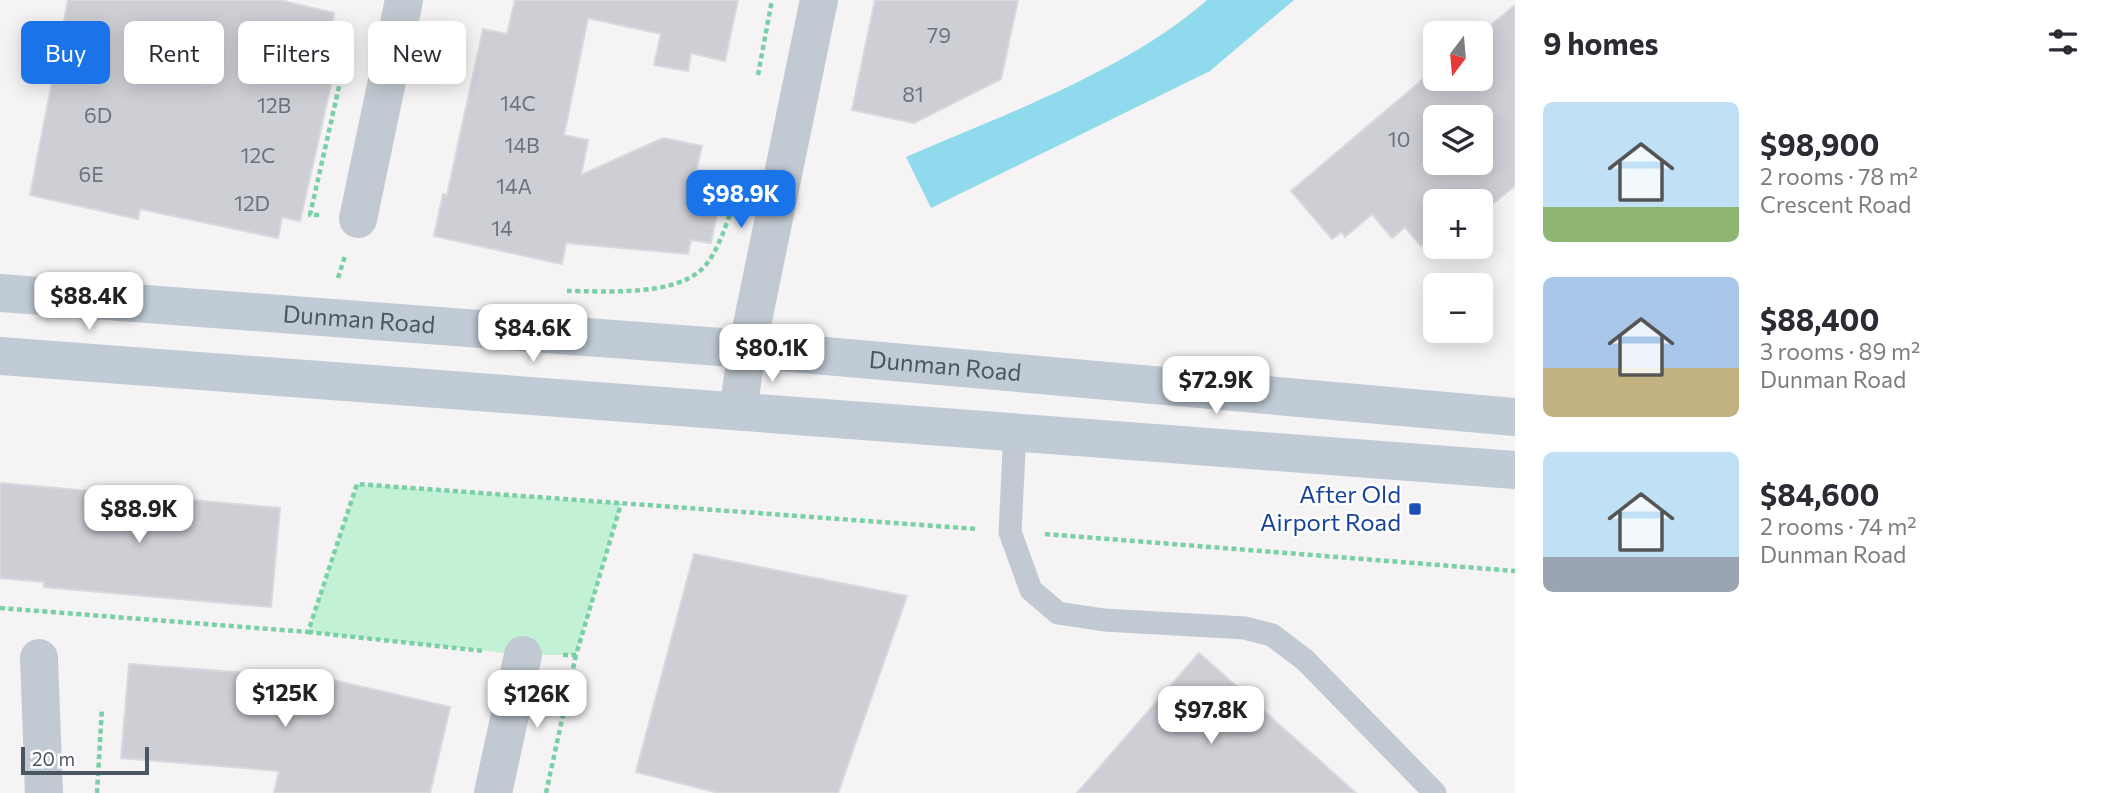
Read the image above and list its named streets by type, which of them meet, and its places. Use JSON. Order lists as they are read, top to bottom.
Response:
{
  "streets": {
    "main road": ["Dunman Road"]
  },
  "places": {
    "transit": ["After Old Airport Road"]
  },
  "house_numbers": [
    "79",
    "81",
    "14C",
    "12B",
    "6D",
    "10",
    "14B",
    "12C",
    "6E",
    "14A",
    "12D",
    "14"
  ],
  "scale_bar": "20 m",
  "north": "bottom",
  "page": {
    "heading": "9 homes",
    "map_buttons": ["+", "−"],
    "chip": [
      "Buy",
      "Rent",
      "Filters",
      "New"
    ],
    "list": [
      {
        "name": "$98,900",
        "note": "2 rooms · 78 m² · Crescent Road"
      },
      {
        "name": "$88,400",
        "note": "3 rooms · 89 m² · Dunman Road"
      },
      {
        "name": "$84,600",
        "note": "2 rooms · 74 m² · Dunman Road"
      }
    ],
    "price": [
      "$98.9K",
      "$88.4K",
      "$84.6K",
      "$80.1K",
      "$72.9K",
      "$88.9K",
      "$125K",
      "$126K",
      "$97.8K"
    ],
    "scale": "20 m"
  }
}
